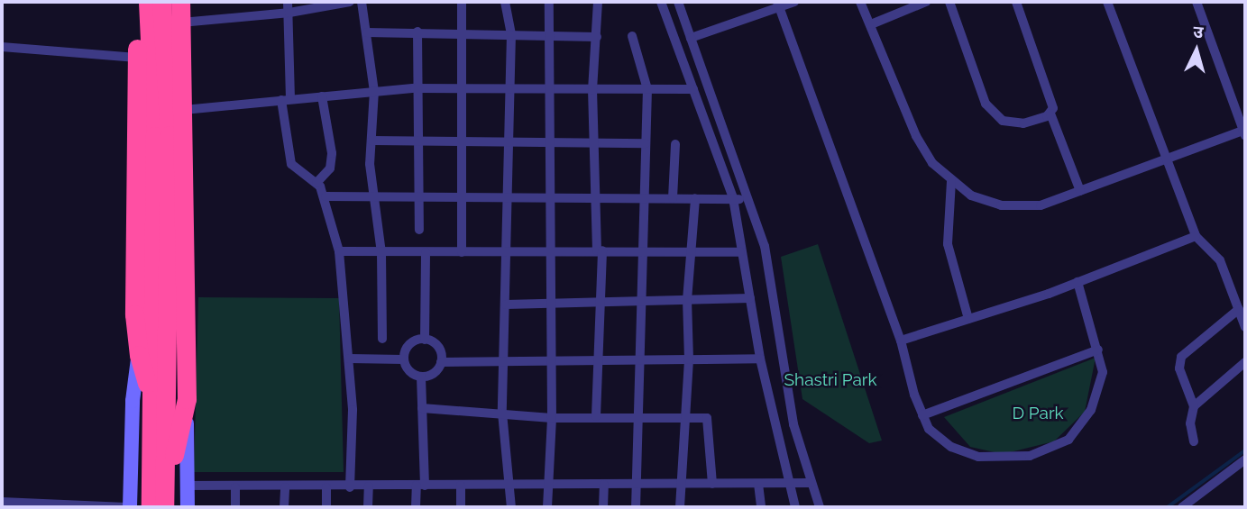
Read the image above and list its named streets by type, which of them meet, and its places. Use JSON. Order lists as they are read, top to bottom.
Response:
{
  "parks": ["Shastri Park", "D Park"],
  "north": "top"
}
